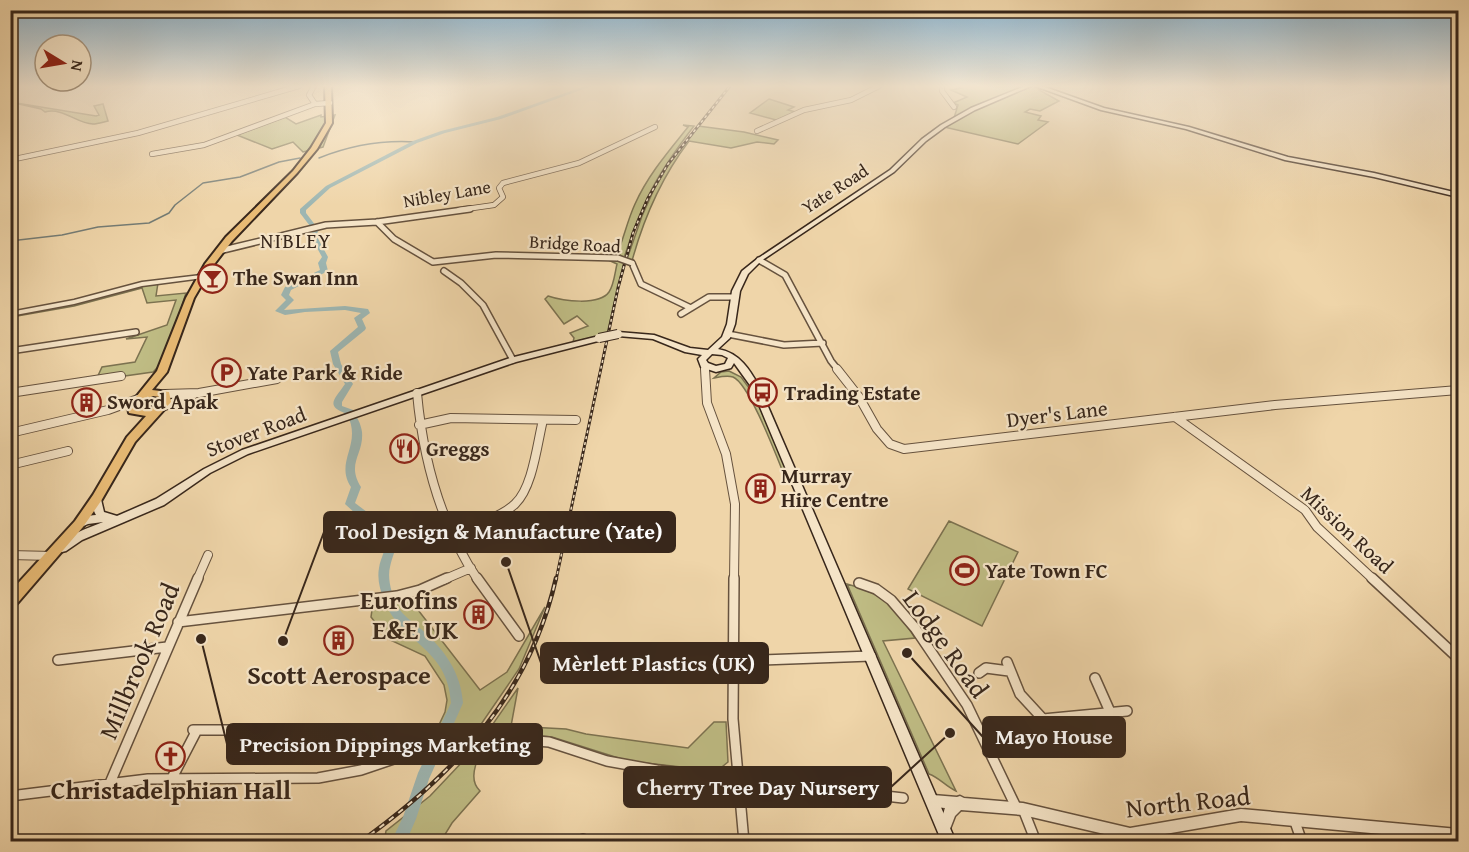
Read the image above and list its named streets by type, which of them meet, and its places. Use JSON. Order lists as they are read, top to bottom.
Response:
{
  "streets": {
    "main road": ["Yate Road", "Stover Road"],
    "street": [
      "Nibley Lane",
      "Bridge Road",
      "Dyer's Lane",
      "Mission Road",
      "Lodge Road",
      "Millbrook Road",
      "North Road"
    ]
  },
  "crossings": [
    ["Yate Road", "Dyer's Lane"],
    ["Nibley Lane", "Bridge Road"],
    ["Dyer's Lane", "Mission Road"],
    ["Lodge Road", "North Road"]
  ],
  "districts": ["NIBLEY"],
  "places": {
    "bar": ["The Swan Inn"],
    "parking": ["Yate Park & Ride"],
    "bus stop": ["Trading Estate"],
    "building": [
      "Sword Apak",
      "Murray Hire Centre",
      "Eurofins E&E UK",
      "Scott Aerospace"
    ],
    "restaurant": ["Greggs"],
    "other": [
      "Mèrlett Plastics (UK)",
      "Precision Dippings Marketing",
      "Tool Design & Manufacture (Yate)",
      "Mayo House",
      "Cherry Tree Day Nursery"
    ],
    "sports": ["Yate Town FC"],
    "church": ["Christadelphian Hall"]
  },
  "north": "right"
}
